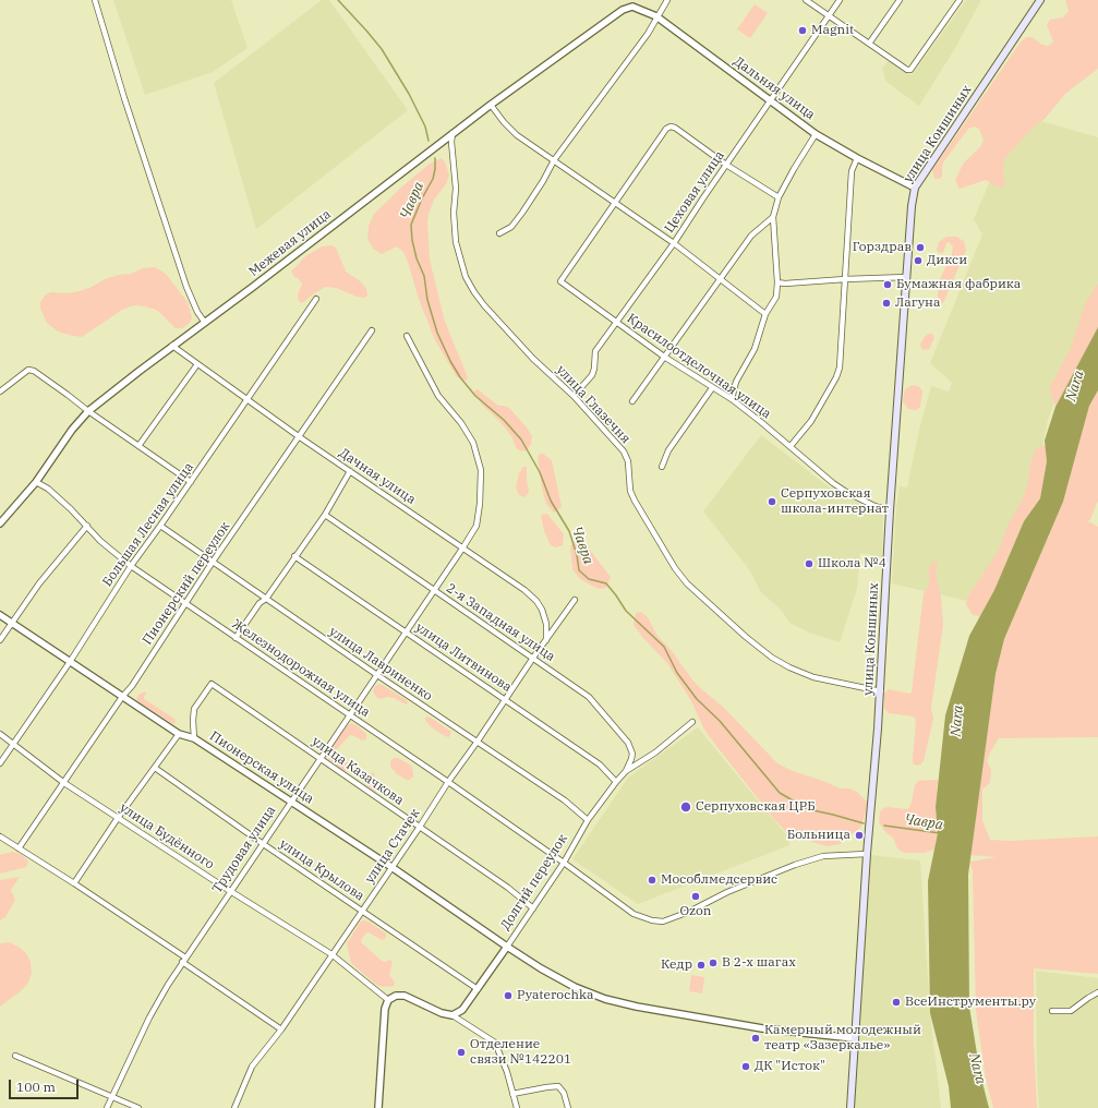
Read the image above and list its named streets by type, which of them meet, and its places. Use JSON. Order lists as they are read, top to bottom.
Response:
{
  "streets": {
    "main road": ["улица Коншиных"],
    "street": [
      "Дальняя улица",
      "Цеховая улица",
      "Межевая улица",
      "Красилоотделочная улица",
      "улица Глазечня",
      "Дачная улица",
      "Большая Лесная улица",
      "Пионерский переулок",
      "2-я Западная улица",
      "улица Литвинова",
      "улица Лавриненко",
      "Железнодорожная улица",
      "Пионерская улица",
      "улица Казачкова",
      "улица Будённого",
      "улица Стачек",
      "Трудовая улица",
      "улица Крылова",
      "Долгий переулок"
    ]
  },
  "crossings": [
    ["Дальняя улица", "улица Коншиных"],
    ["Дальняя улица", "Цеховая улица"],
    ["Дальняя улица", "Межевая улица"],
    ["улица Коншиных", "Красилоотделочная улица"],
    ["улица Коншиных", "улица Глазечня"],
    ["улица Коншиных", "Железнодорожная улица"],
    ["улица Коншиных", "Пионерская улица"],
    ["Цеховая улица", "Красилоотделочная улица"],
    ["Цеховая улица", "улица Глазечня"],
    ["Межевая улица", "улица Глазечня"],
    ["Межевая улица", "Дачная улица"],
    ["Межевая улица", "Железнодорожная улица"],
    ["Дачная улица", "Большая Лесная улица"],
    ["Дачная улица", "Пионерский переулок"],
    ["Дачная улица", "улица Стачек"],
    ["Дачная улица", "Трудовая улица"],
    ["Большая Лесная улица", "улица Лавриненко"],
    ["Большая Лесная улица", "Железнодорожная улица"],
    ["Большая Лесная улица", "Пионерская улица"],
    ["Большая Лесная улица", "улица Будённого"],
    ["Пионерский переулок", "улица Лавриненко"],
    ["Пионерский переулок", "Железнодорожная улица"],
    ["Пионерский переулок", "Пионерская улица"],
    ["Пионерский переулок", "улица Будённого"],
    ["2-я Западная улица", "улица Стачек"],
    ["2-я Западная улица", "Трудовая улица"],
    ["2-я Западная улица", "Долгий переулок"],
    ["улица Литвинова", "улица Стачек"],
    ["улица Литвинова", "Трудовая улица"],
    ["улица Литвинова", "Долгий переулок"],
    ["улица Лавриненко", "улица Стачек"],
    ["улица Лавриненко", "Трудовая улица"],
    ["улица Лавриненко", "Долгий переулок"],
    ["Железнодорожная улица", "улица Стачек"],
    ["Железнодорожная улица", "Трудовая улица"],
    ["Железнодорожная улица", "Долгий переулок"],
    ["Пионерская улица", "улица Казачкова"],
    ["Пионерская улица", "улица Стачек"],
    ["Пионерская улица", "Трудовая улица"],
    ["Пионерская улица", "Долгий переулок"],
    ["улица Казачкова", "улица Стачек"],
    ["улица Казачкова", "Трудовая улица"],
    ["улица Казачкова", "Долгий переулок"],
    ["улица Будённого", "улица Стачек"],
    ["улица Будённого", "Трудовая улица"],
    ["улица Стачек", "улица Крылова"],
    ["Трудовая улица", "улица Крылова"],
    ["улица Крылова", "Долгий переулок"]
  ],
  "water": ["Чавра", "Nara"],
  "places": [
    "Magnit",
    "Горздрав",
    "Дикси",
    "Бумажная фабрика",
    "Лагуна",
    "Серпуховская школа-интернат",
    "Школа №4",
    "Серпуховская ЦРБ",
    "Больница",
    "Мособлмедсервис",
    "Ozon",
    "В 2-х шагах",
    "Кедр",
    "Pyaterochka",
    "ВсеИнструменты.ру",
    "Камерный молодежный театр «Зазеркалье»",
    "Отделение связи №142201",
    "ДК \"Исток\""
  ],
  "scale_bar": "100 m"
}
